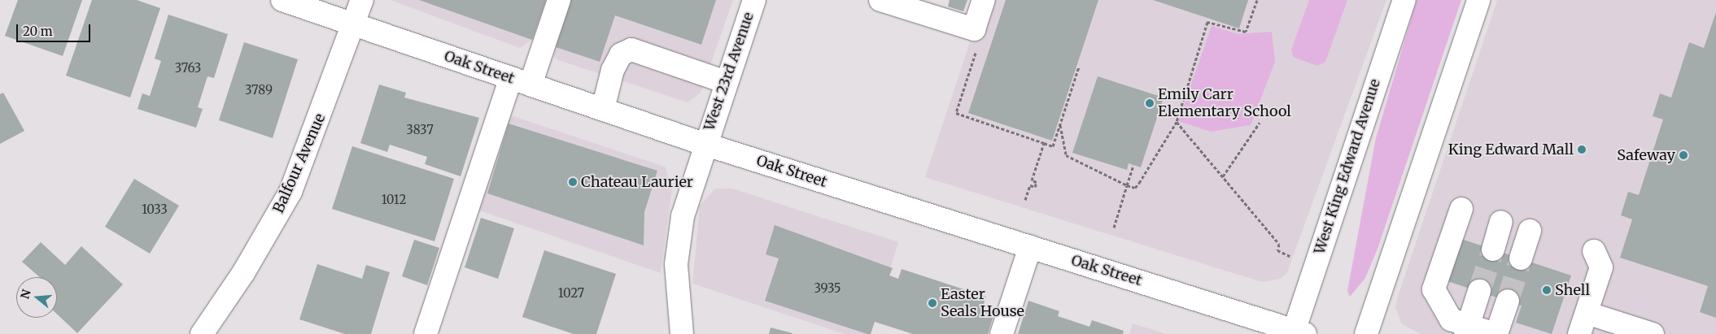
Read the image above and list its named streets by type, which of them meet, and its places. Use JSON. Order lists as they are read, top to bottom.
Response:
{
  "streets": {
    "main road": [
      "Oak Street",
      "West 23rd Avenue",
      "Balfour Avenue",
      "West King Edward Avenue"
    ]
  },
  "crossings": [
    ["Oak Street", "West 23rd Avenue"],
    ["Oak Street", "Balfour Avenue"],
    ["Oak Street", "West King Edward Avenue"]
  ],
  "places": [
    "Emily Carr Elementary School",
    "King Edward Mall",
    "Safeway",
    "Chateau Laurier",
    "Shell",
    "Easter Seals House"
  ],
  "house_numbers": [
    "3763",
    "3789",
    "3837",
    "1012",
    "1033",
    "3935",
    "1027"
  ],
  "scale_bar": "20 m",
  "north": "left"
}
